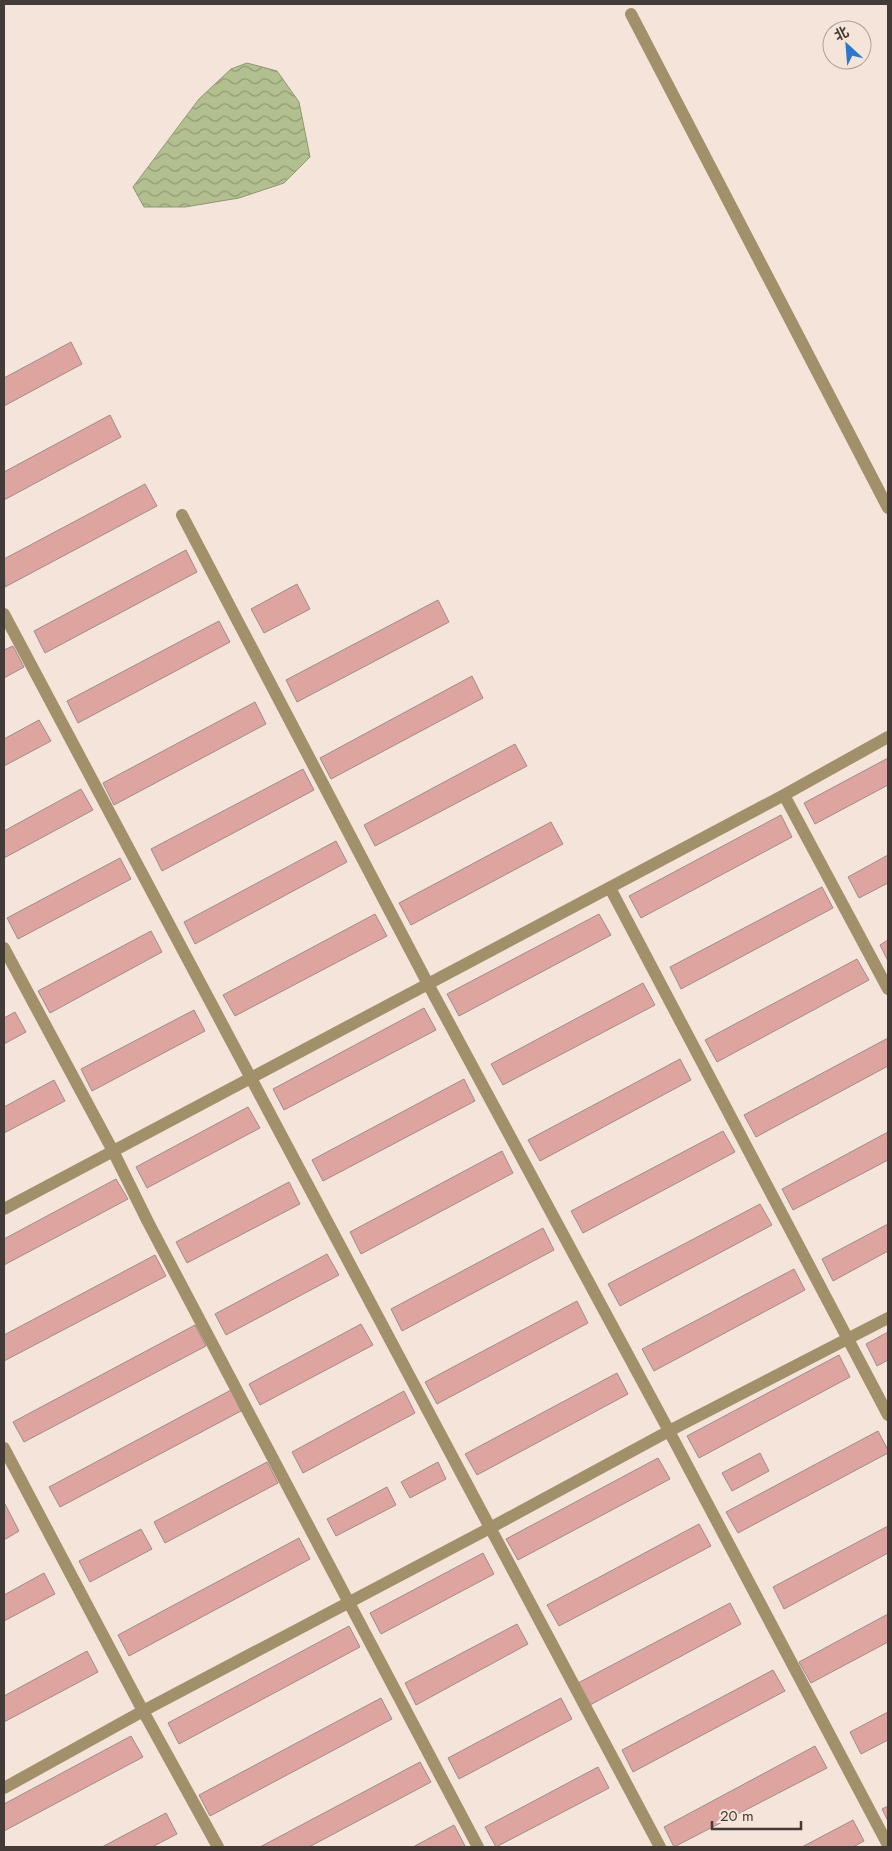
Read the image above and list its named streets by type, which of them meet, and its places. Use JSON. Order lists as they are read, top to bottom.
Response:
{
  "scale_bar": "20 m",
  "north": "top left"
}
